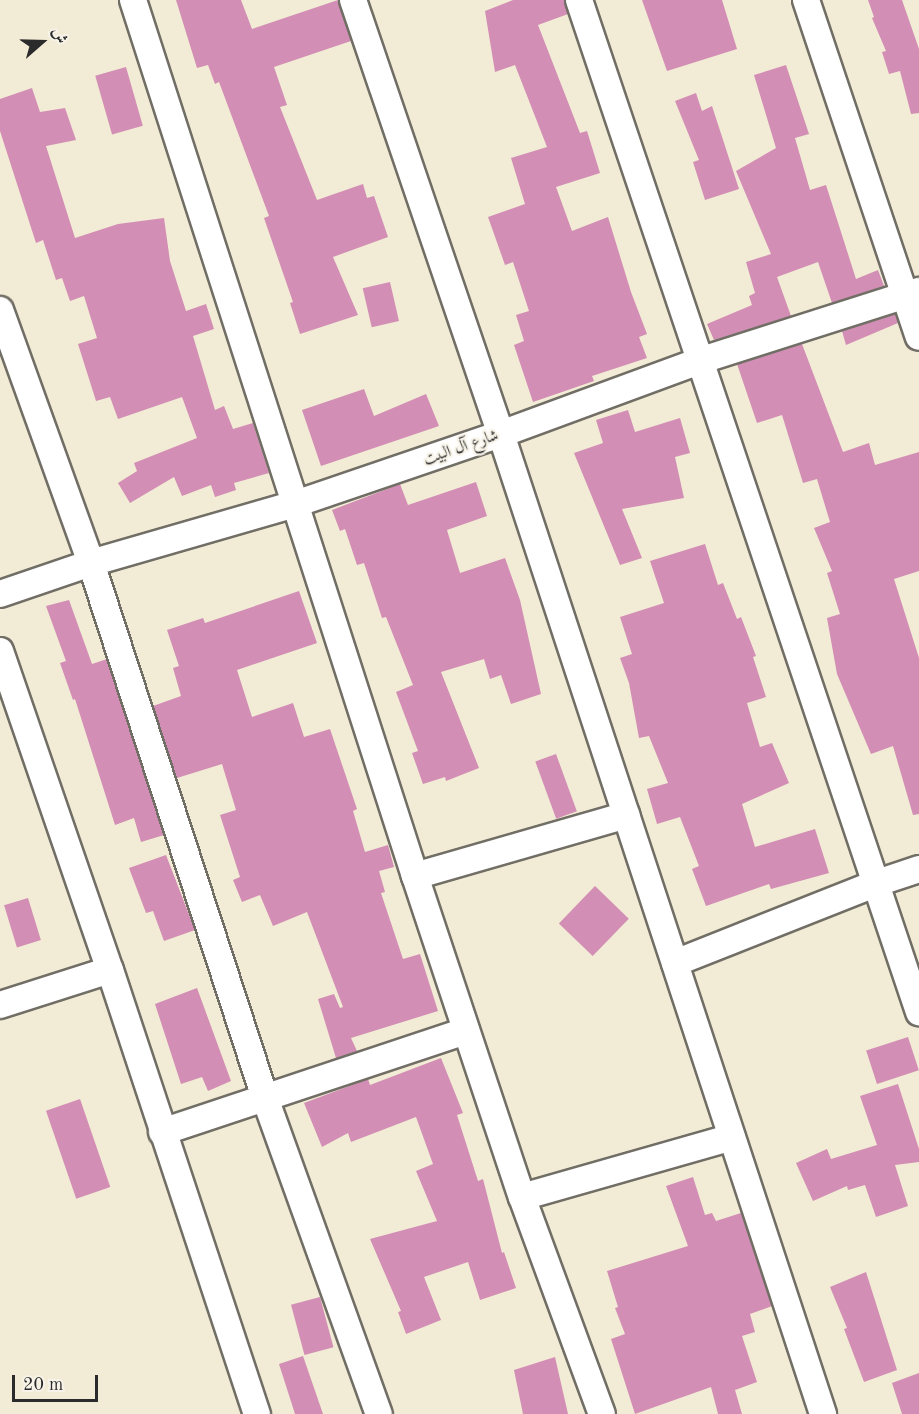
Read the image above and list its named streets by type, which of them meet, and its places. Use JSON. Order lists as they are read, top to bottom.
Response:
{
  "streets": {
    "street": ["شارع آل البيت"]
  },
  "scale_bar": "20 m",
  "north": "right"
}
